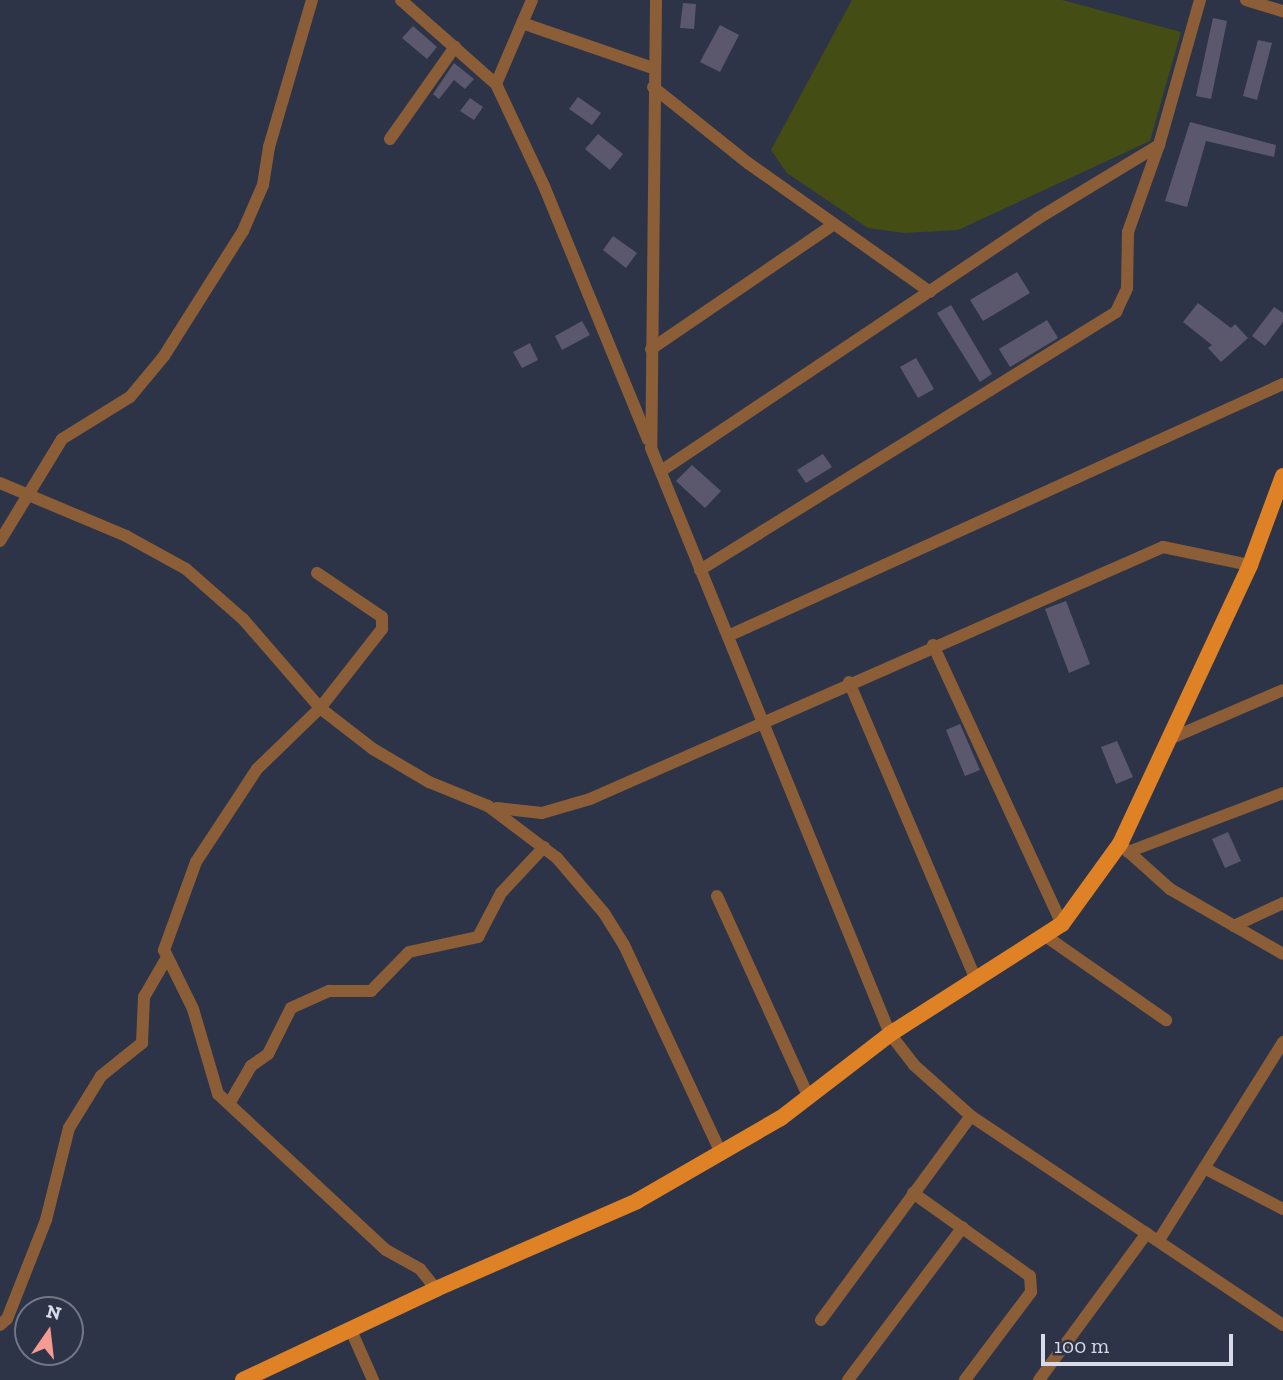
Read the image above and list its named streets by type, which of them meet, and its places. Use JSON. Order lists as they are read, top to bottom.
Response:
{
  "scale_bar": "100 m",
  "north": "top"
}
